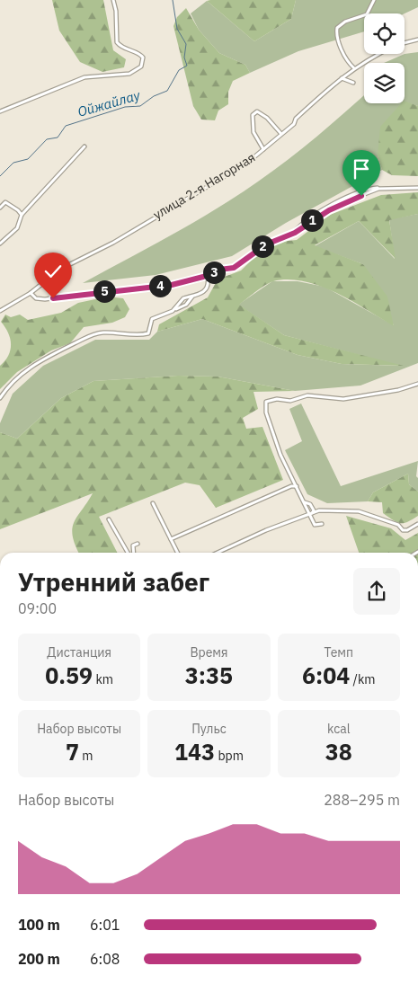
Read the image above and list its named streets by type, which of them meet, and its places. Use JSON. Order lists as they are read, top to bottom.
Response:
{
  "streets": {
    "street": ["улица 2-я Нагорная"]
  },
  "water": ["Ойжайлау"],
  "page": {
    "pins": [
      "1",
      "2",
      "3",
      "4",
      "5"
    ],
    "heading": ["Утренний забег", "09:00"],
    "stats": [
      ["Дистанция", "0.59 km"],
      ["Время", "3:35"],
      ["Темп", "6:04 /km"],
      ["Набор высоты", "7 m"],
      ["Пульс", "143 bpm"],
      ["kcal", "38"]
    ],
    "chart": ["Набор высоты", "288–295 m"],
    "list": [
      {
        "name": "100 m",
        "note": "6:01"
      },
      {
        "name": "200 m",
        "note": "6:08"
      }
    ]
  }
}
